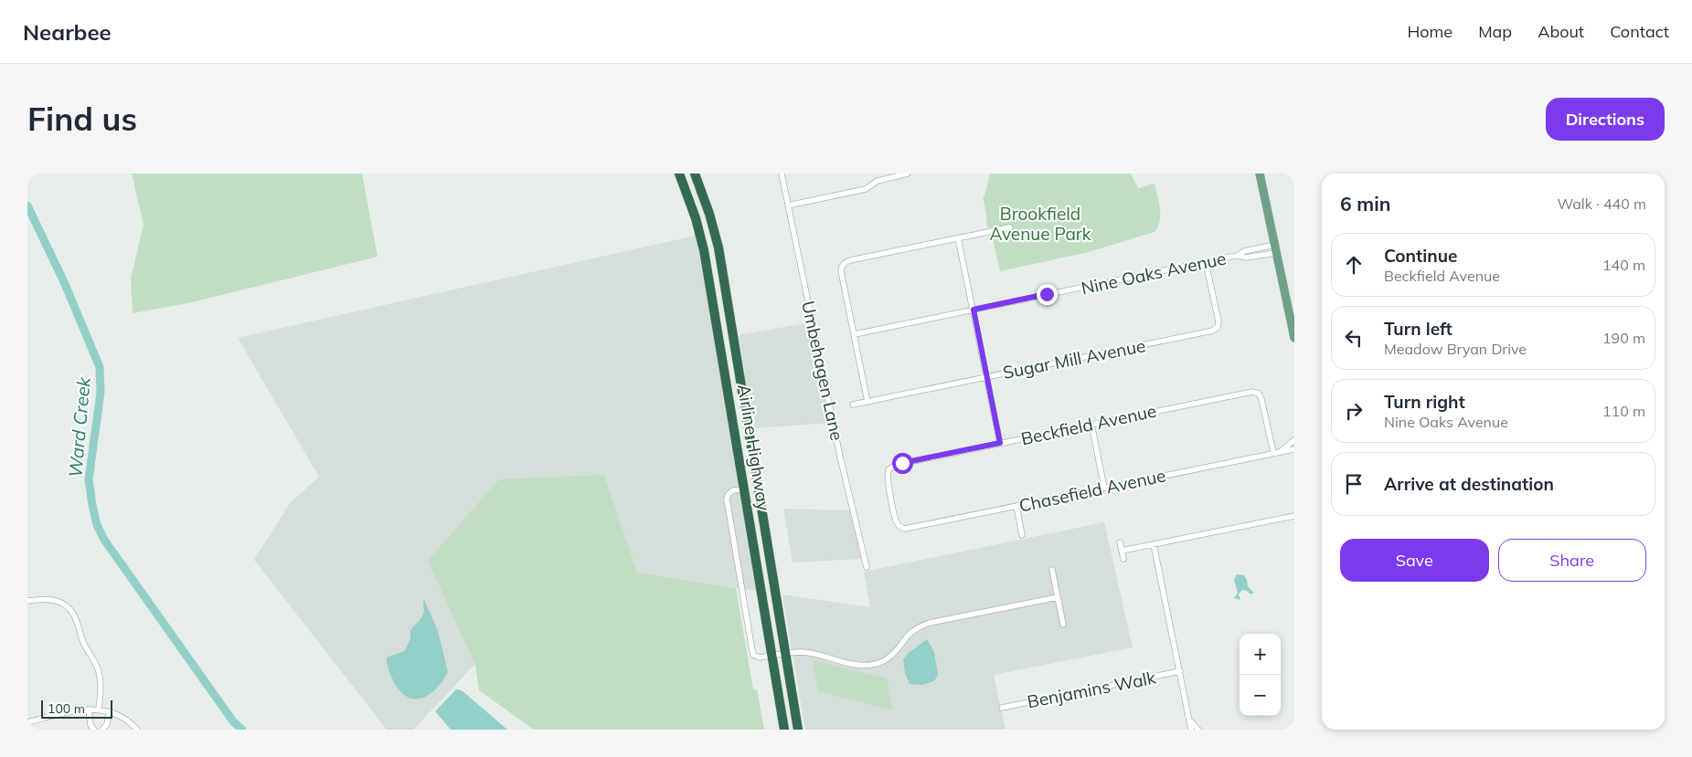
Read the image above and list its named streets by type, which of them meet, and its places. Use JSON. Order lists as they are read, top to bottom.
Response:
{
  "streets": {
    "highway": ["Airline Highway"],
    "street": [
      "Nine Oaks Avenue",
      "Sugar Mill Avenue",
      "Umbehagen Lane",
      "Beckfield Avenue",
      "Chasefield Avenue",
      "Benjamins Walk"
    ]
  },
  "crossings": [
    ["Nine Oaks Avenue", "Sugar Mill Avenue"],
    ["Beckfield Avenue", "Chasefield Avenue"]
  ],
  "water": ["Ward Creek"],
  "parks": ["Brookfield Avenue Park"],
  "scale_bar": "100 m",
  "page": {
    "header": "Nearbee",
    "nav": [
      "Home",
      "Map",
      "About",
      "Contact"
    ],
    "buttons": [
      "Directions",
      ["Save", "Share"]
    ],
    "title": "Find us",
    "heading": ["6 min", "Walk · 440 m"],
    "list": [
      ["Continue", "Beckfield Avenue", "140 m"],
      ["Turn left", "Meadow Bryan Drive", "190 m"],
      ["Turn right", "Nine Oaks Avenue", "110 m"],
      "Arrive at destination"
    ],
    "map_buttons": ["+", "−"],
    "scale": "100 m"
  }
}
